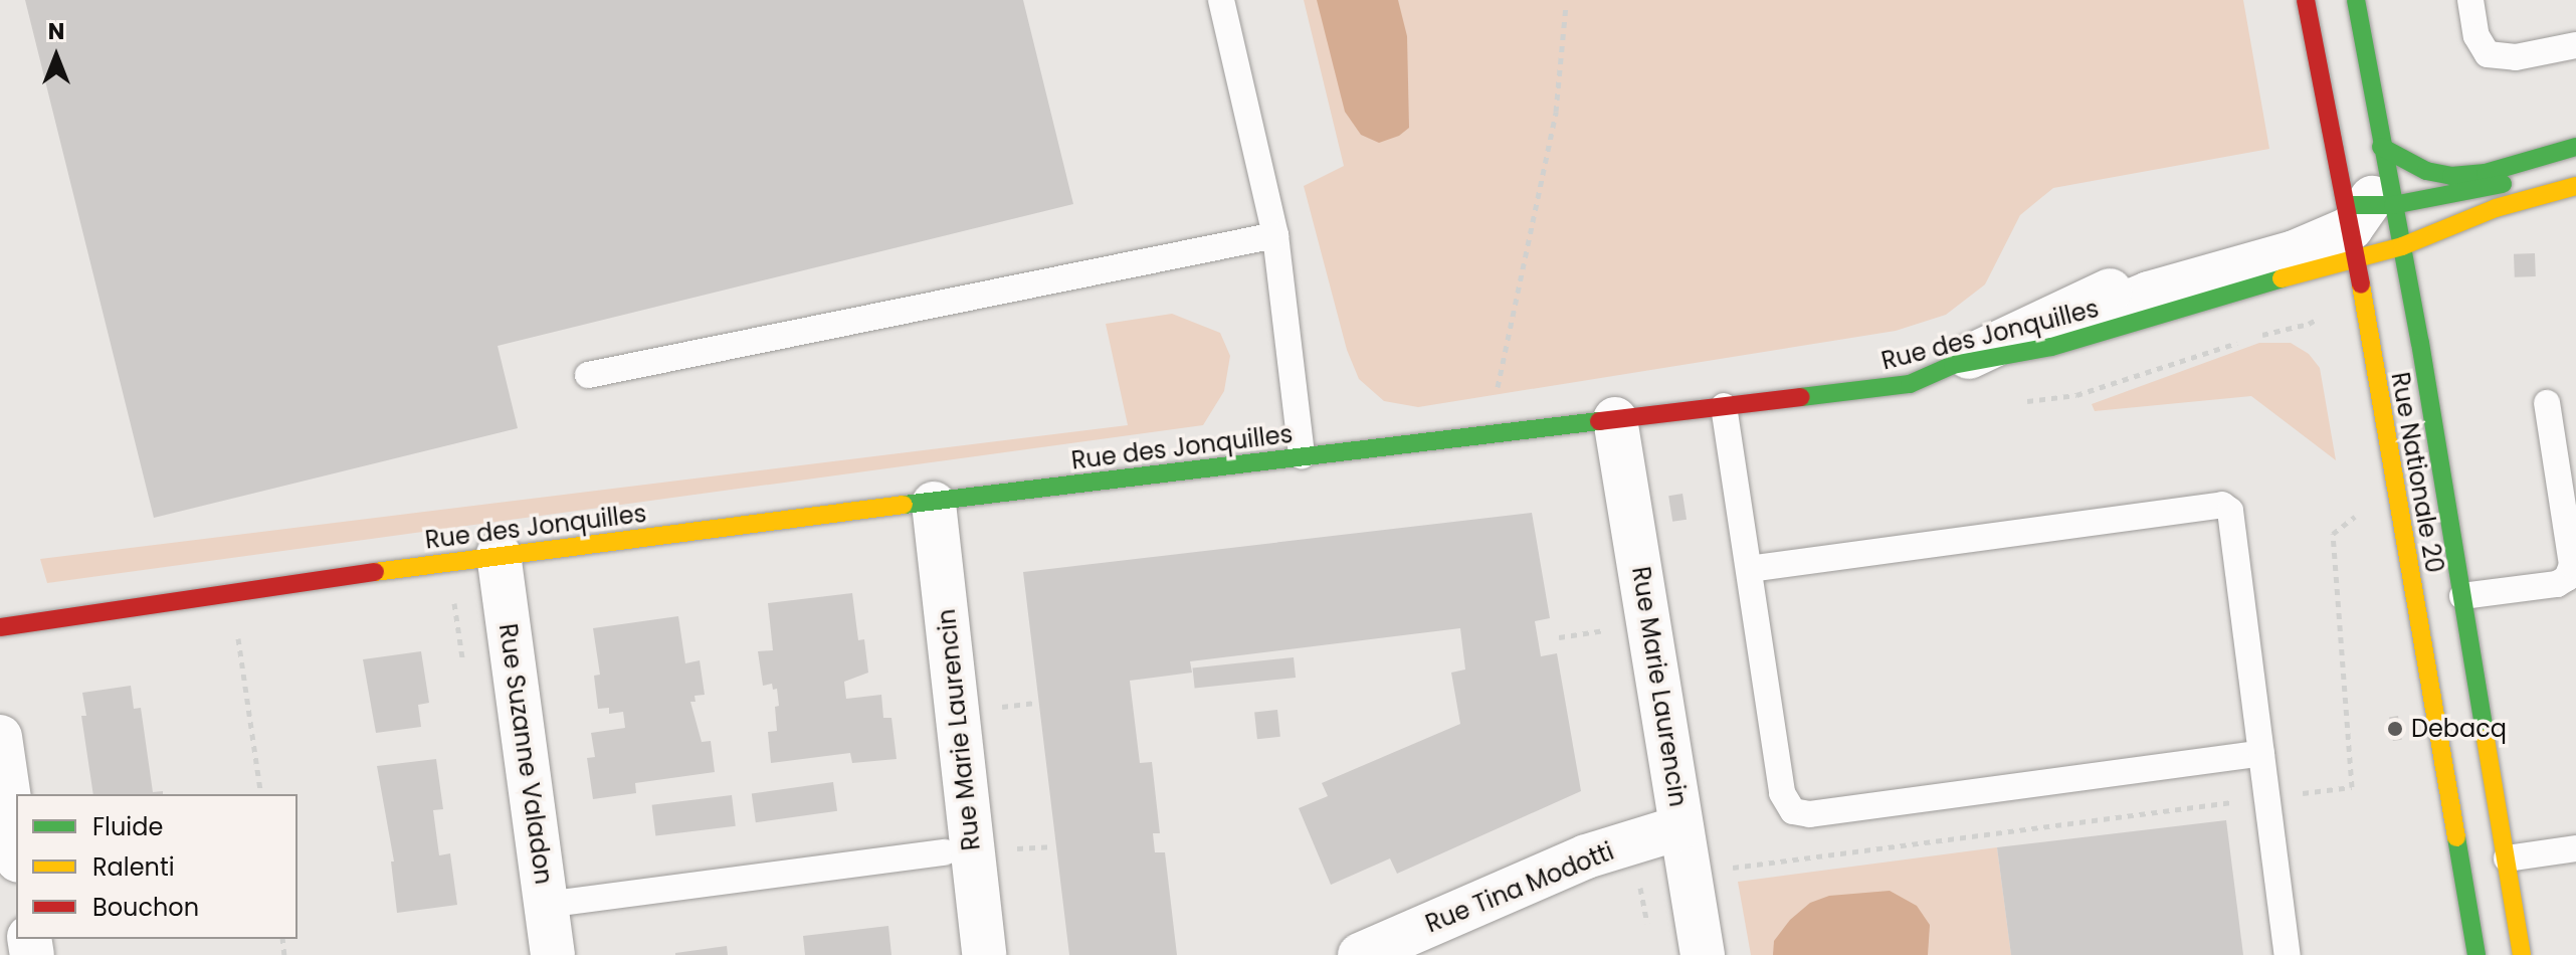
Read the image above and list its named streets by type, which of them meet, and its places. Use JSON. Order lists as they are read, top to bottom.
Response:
{
  "streets": {
    "street": [
      "Rue des Jonquilles",
      "Rue Nationale 20",
      "Rue Marie Laurencin",
      "Rue Suzanne Valadon",
      "Rue Tina Modotti"
    ]
  },
  "crossings": [
    ["Rue des Jonquilles", "Rue Marie Laurencin"],
    ["Rue des Jonquilles", "Rue Suzanne Valadon"],
    ["Rue Marie Laurencin", "Rue Tina Modotti"]
  ],
  "places": ["Debacq"],
  "legend": ["Fluide", "Ralenti", "Bouchon"],
  "north": "top"
}
